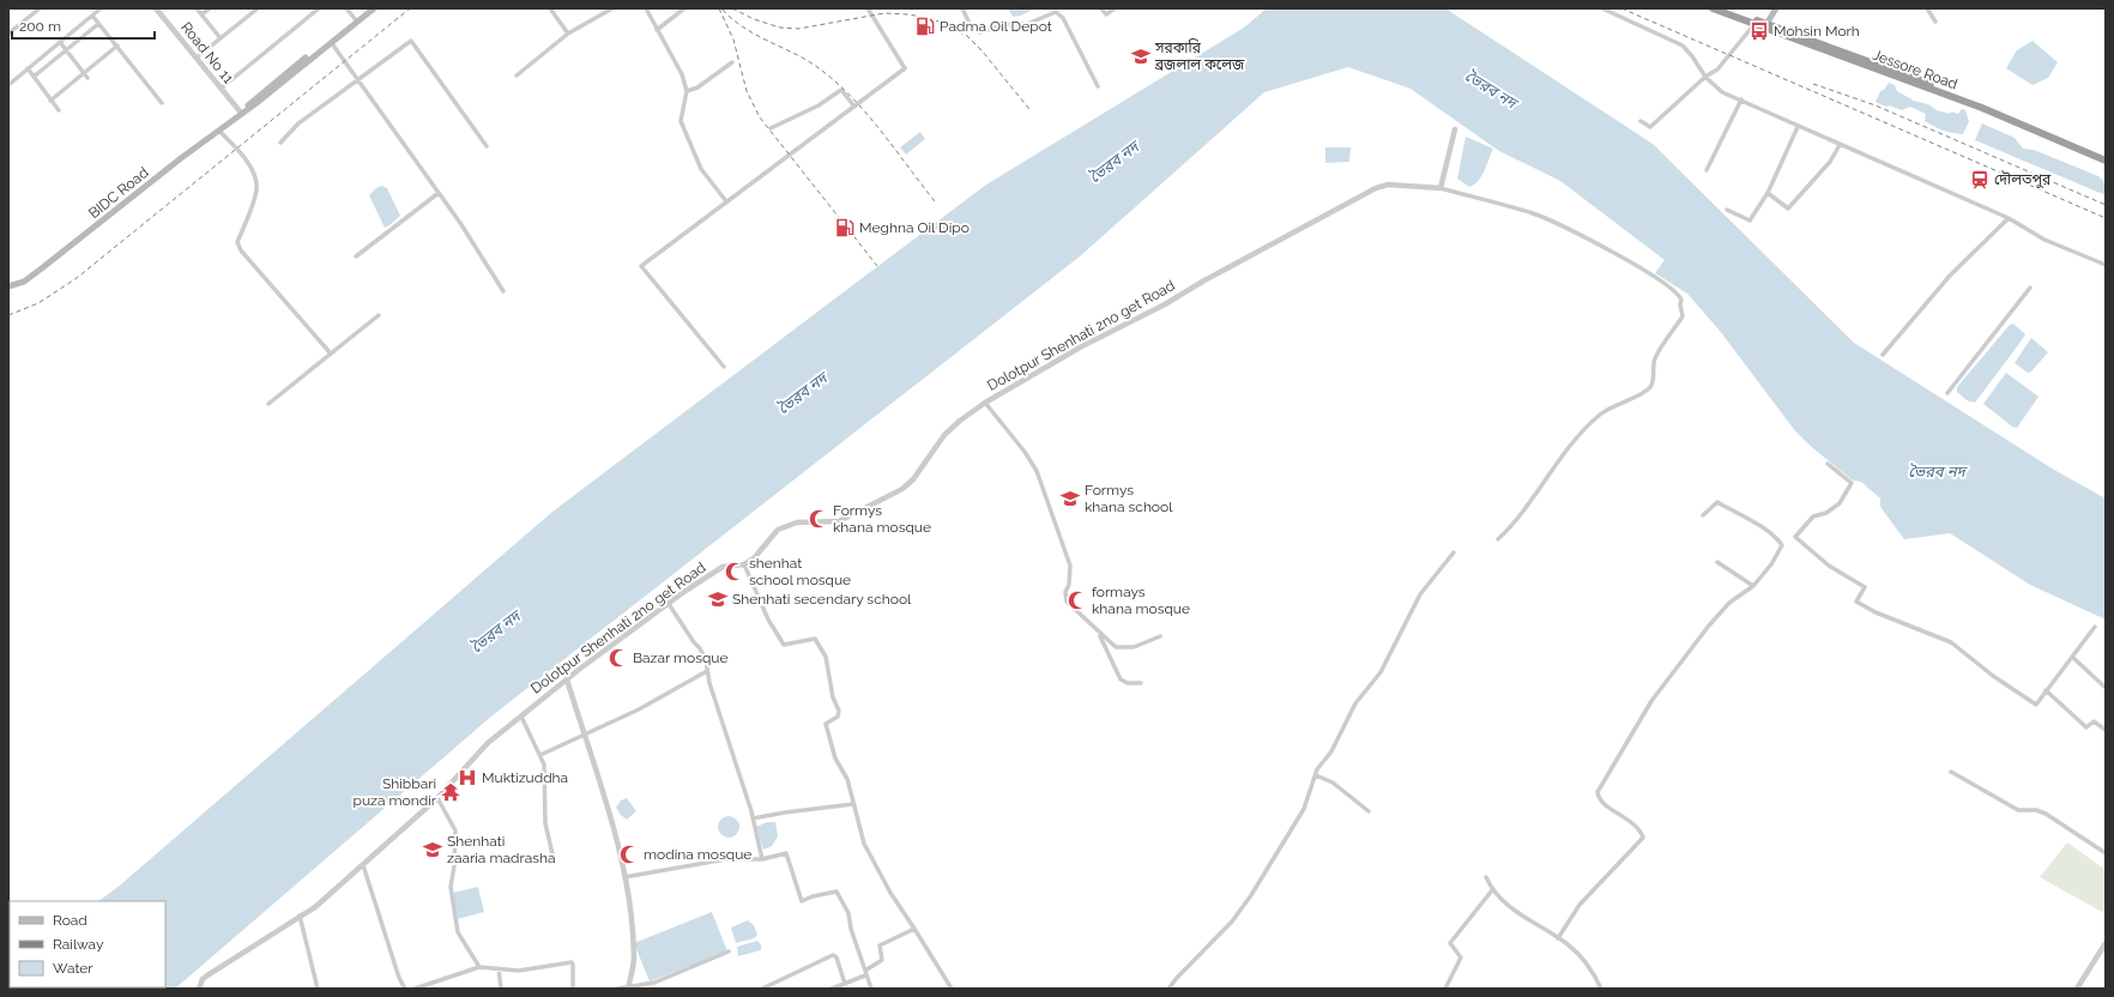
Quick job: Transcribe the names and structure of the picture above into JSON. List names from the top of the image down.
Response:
{
  "streets": {
    "highway": ["Jessore Road"],
    "main road": ["BIDC Road"],
    "street": ["Road No 11", "Dolotpur Shenhati 2no get Road"]
  },
  "crossings": [
    ["Road No 11", "BIDC Road"]
  ],
  "water": ["ভৈরব নদ"],
  "places": {
    "fuel station": ["Padma Oil Depot", "Meghna Oil Dipo"],
    "bus stop": ["Mohsin Morh"],
    "school or university": [
      "সরকারি ব্রজলাল কলেজ",
      "Formys khana school",
      "Shenhati secendary school",
      "Shenhati zaaria madrasha"
    ],
    "station": ["দৌলতপুর"],
    "mosque": [
      "Formys khana mosque",
      "shenhat school mosque",
      "formays khana mosque",
      "Bazar mosque",
      "modina mosque"
    ],
    "hospital": ["Muktizuddha"],
    "temple": ["Shibbari puza mondir"]
  },
  "legend": ["Road", "Railway", "Water"],
  "scale_bar": "200 m"
}
